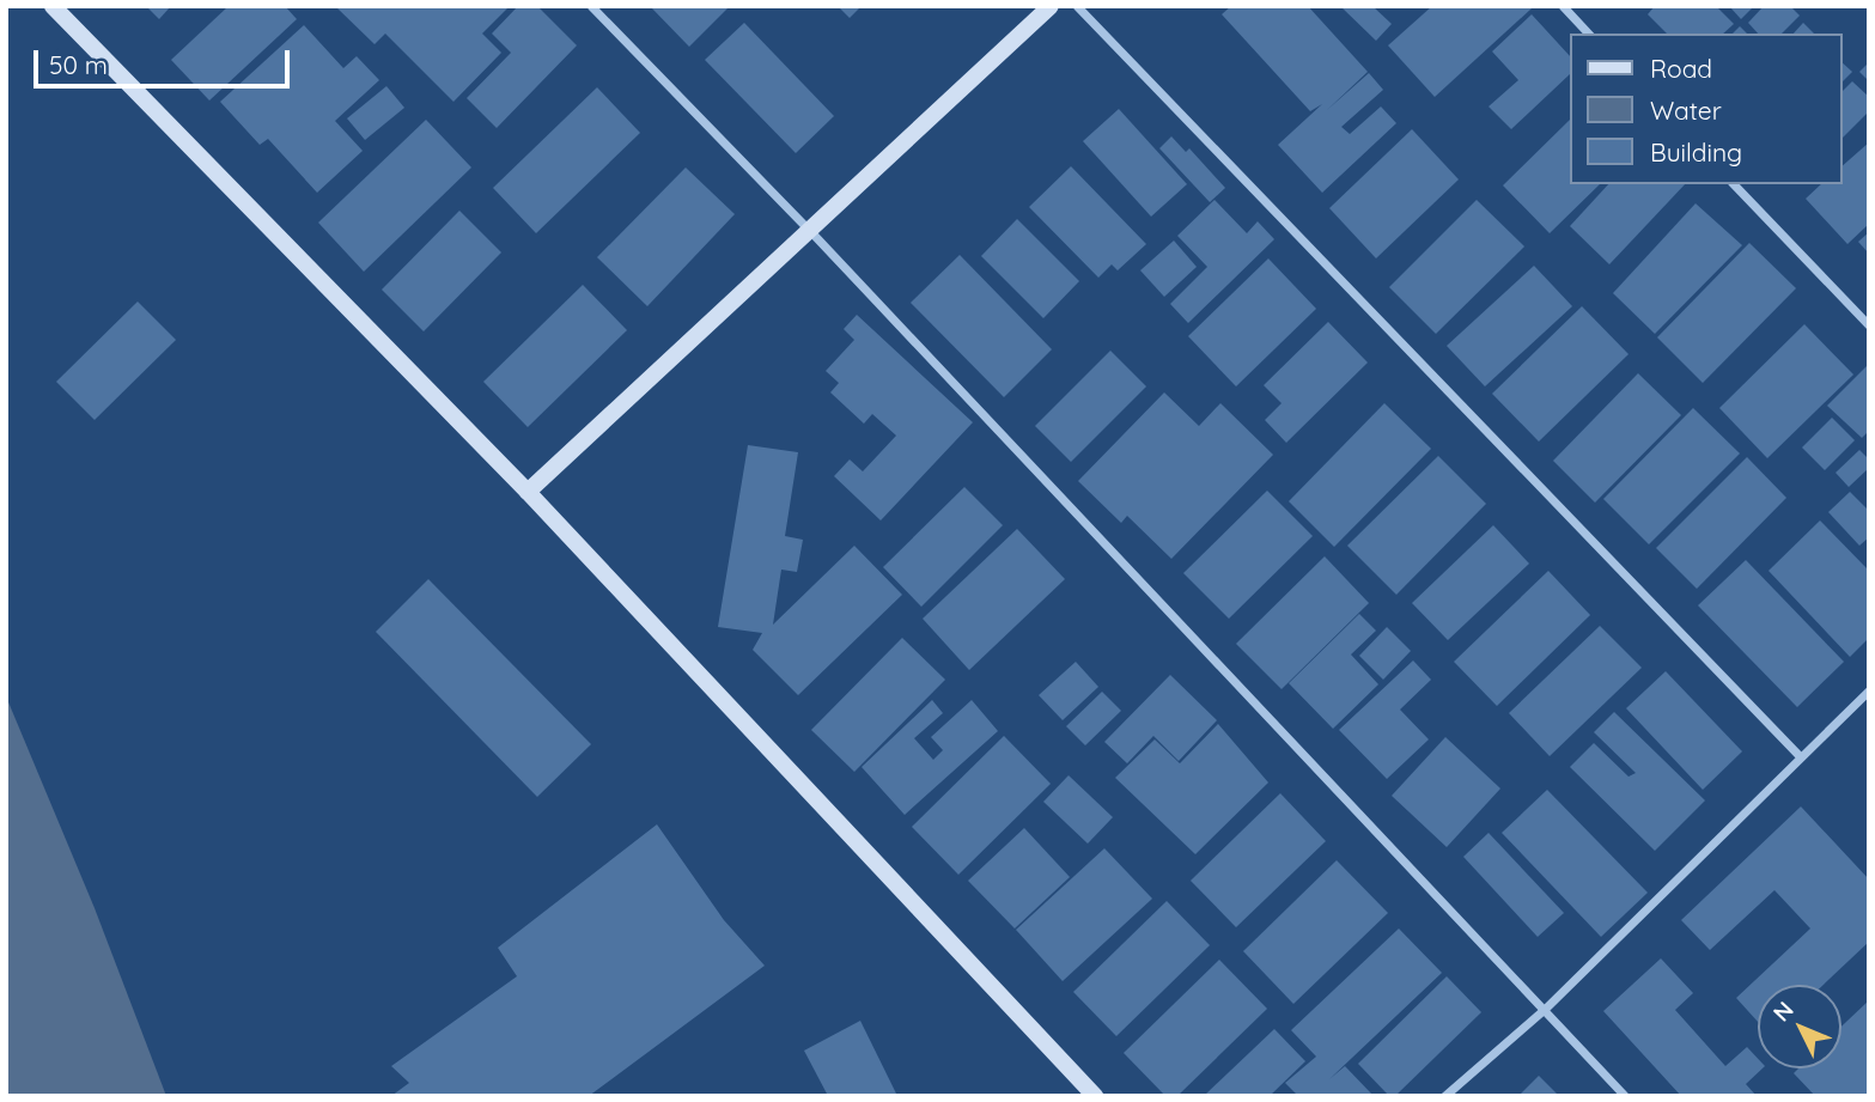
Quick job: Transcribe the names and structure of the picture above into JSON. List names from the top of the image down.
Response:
{
  "legend": ["Road", "Water", "Building"],
  "scale_bar": "50 m",
  "north": "top left"
}
